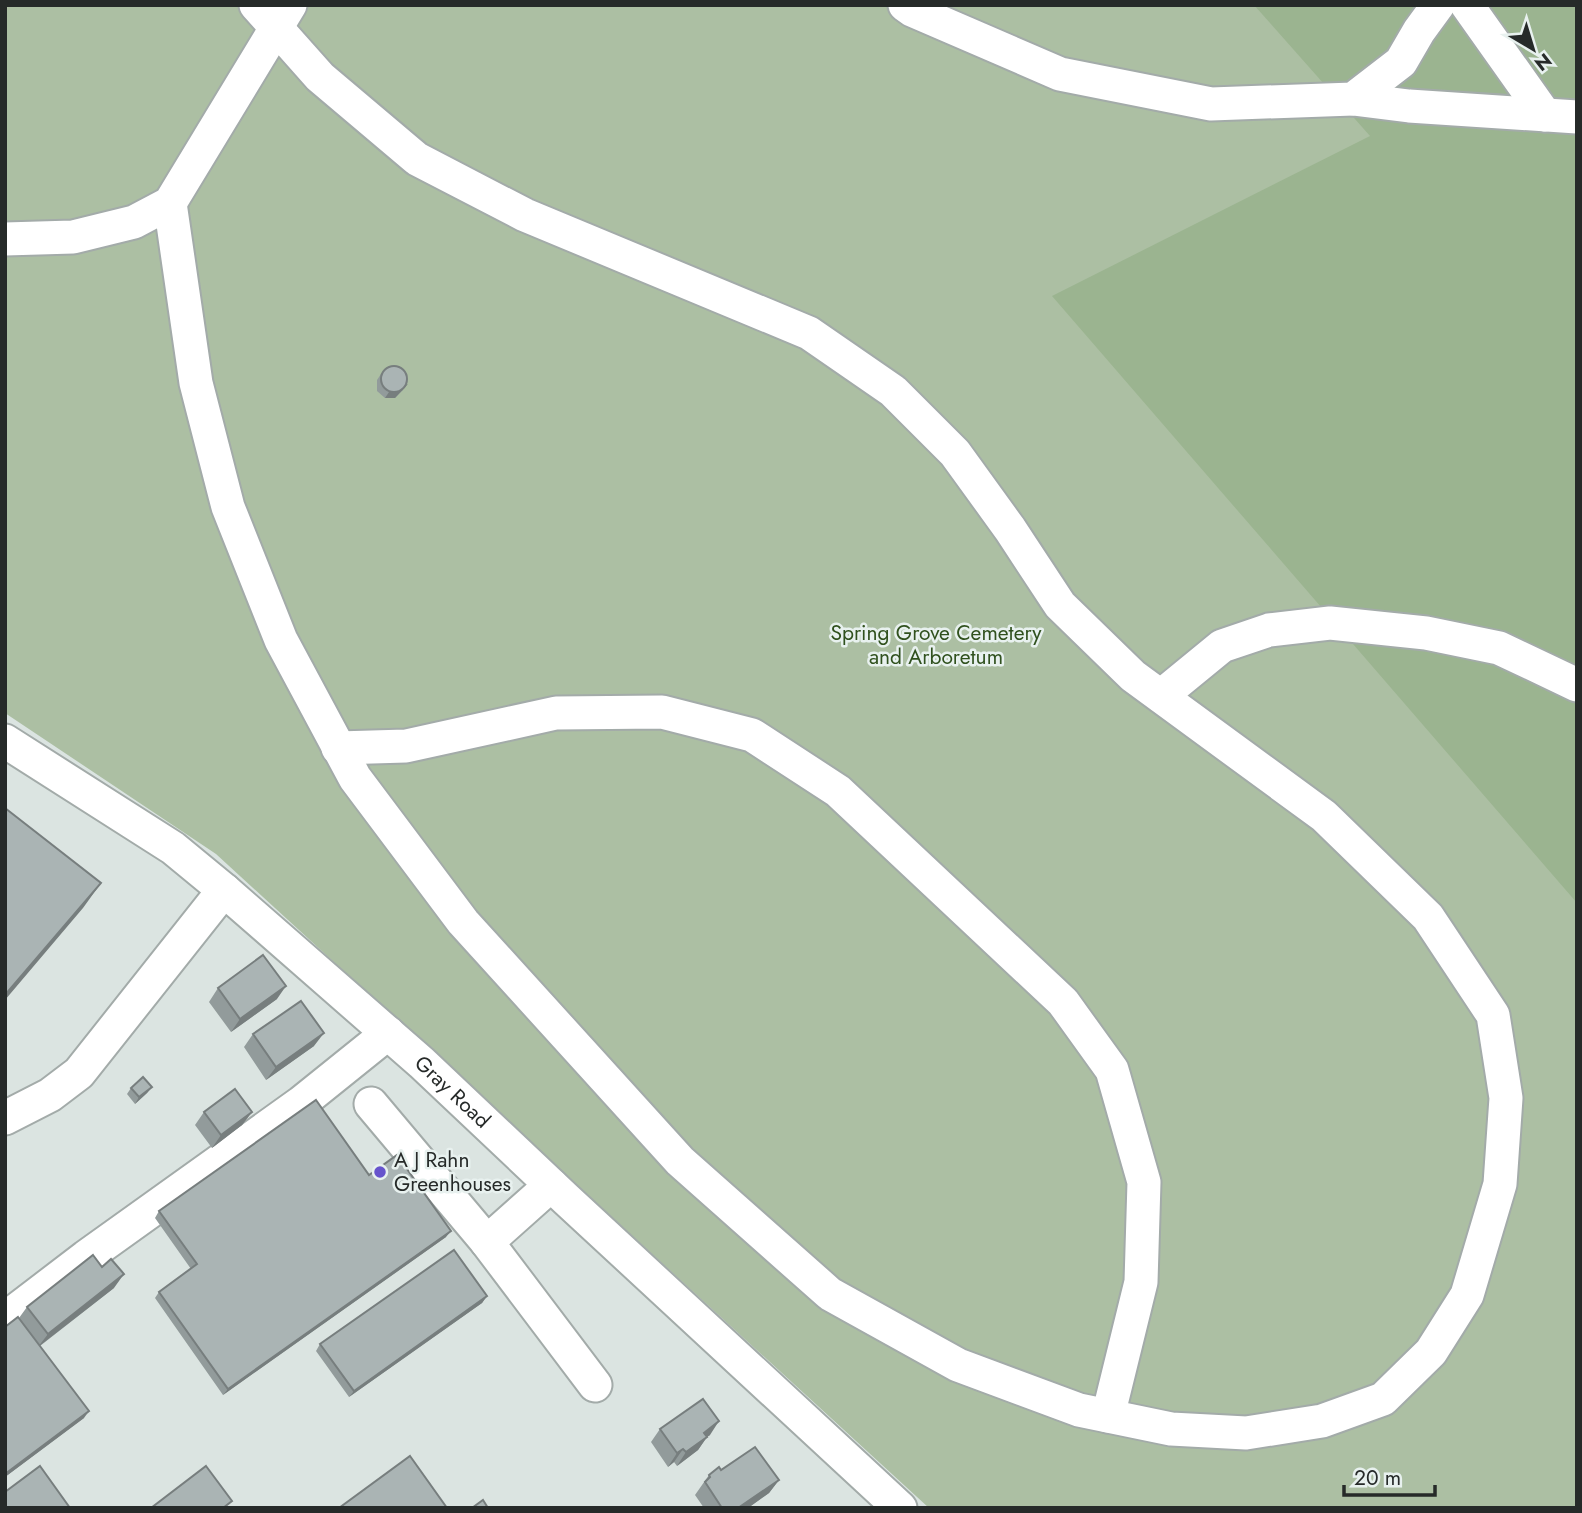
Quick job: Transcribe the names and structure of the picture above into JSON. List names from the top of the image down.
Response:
{
  "streets": {
    "street": ["Gray Road"]
  },
  "parks": ["Spring Grove Cemetery and Arboretum"],
  "places": ["A J Rahn Greenhouses"],
  "scale_bar": "20 m",
  "north": "bottom right"
}
